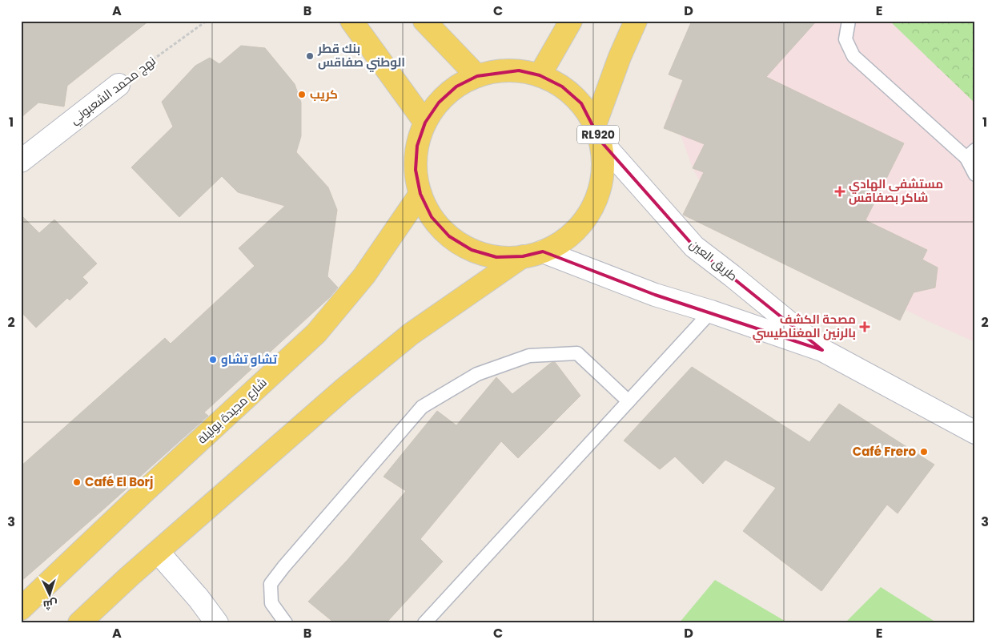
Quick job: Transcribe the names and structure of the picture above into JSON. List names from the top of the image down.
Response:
{
  "streets": {
    "main road": [
      "نهج محمد الشعبوني",
      "RL920",
      "طريق العين",
      "شارع مجيدة بوليلة"
    ]
  },
  "crossings": [
    ["RL920", "طريق العين"],
    ["RL920", "شارع مجيدة بوليلة"]
  ],
  "places": {
    "other": [
      "بنك قطر الوطني صفاقس",
      "كريب",
      "تشاو تشاو",
      "Café Frero",
      "Café El Borj"
    ],
    "health": ["مستشفى الهادي شاكر بصفاقس", "مصحة الكشف بالرنين المغناطيسي"]
  },
  "north": "bottom",
  "grid": {
    "columns": [
      "A",
      "B",
      "C",
      "D",
      "E"
    ],
    "rows": ["1", "2", "3"]
  }
}
